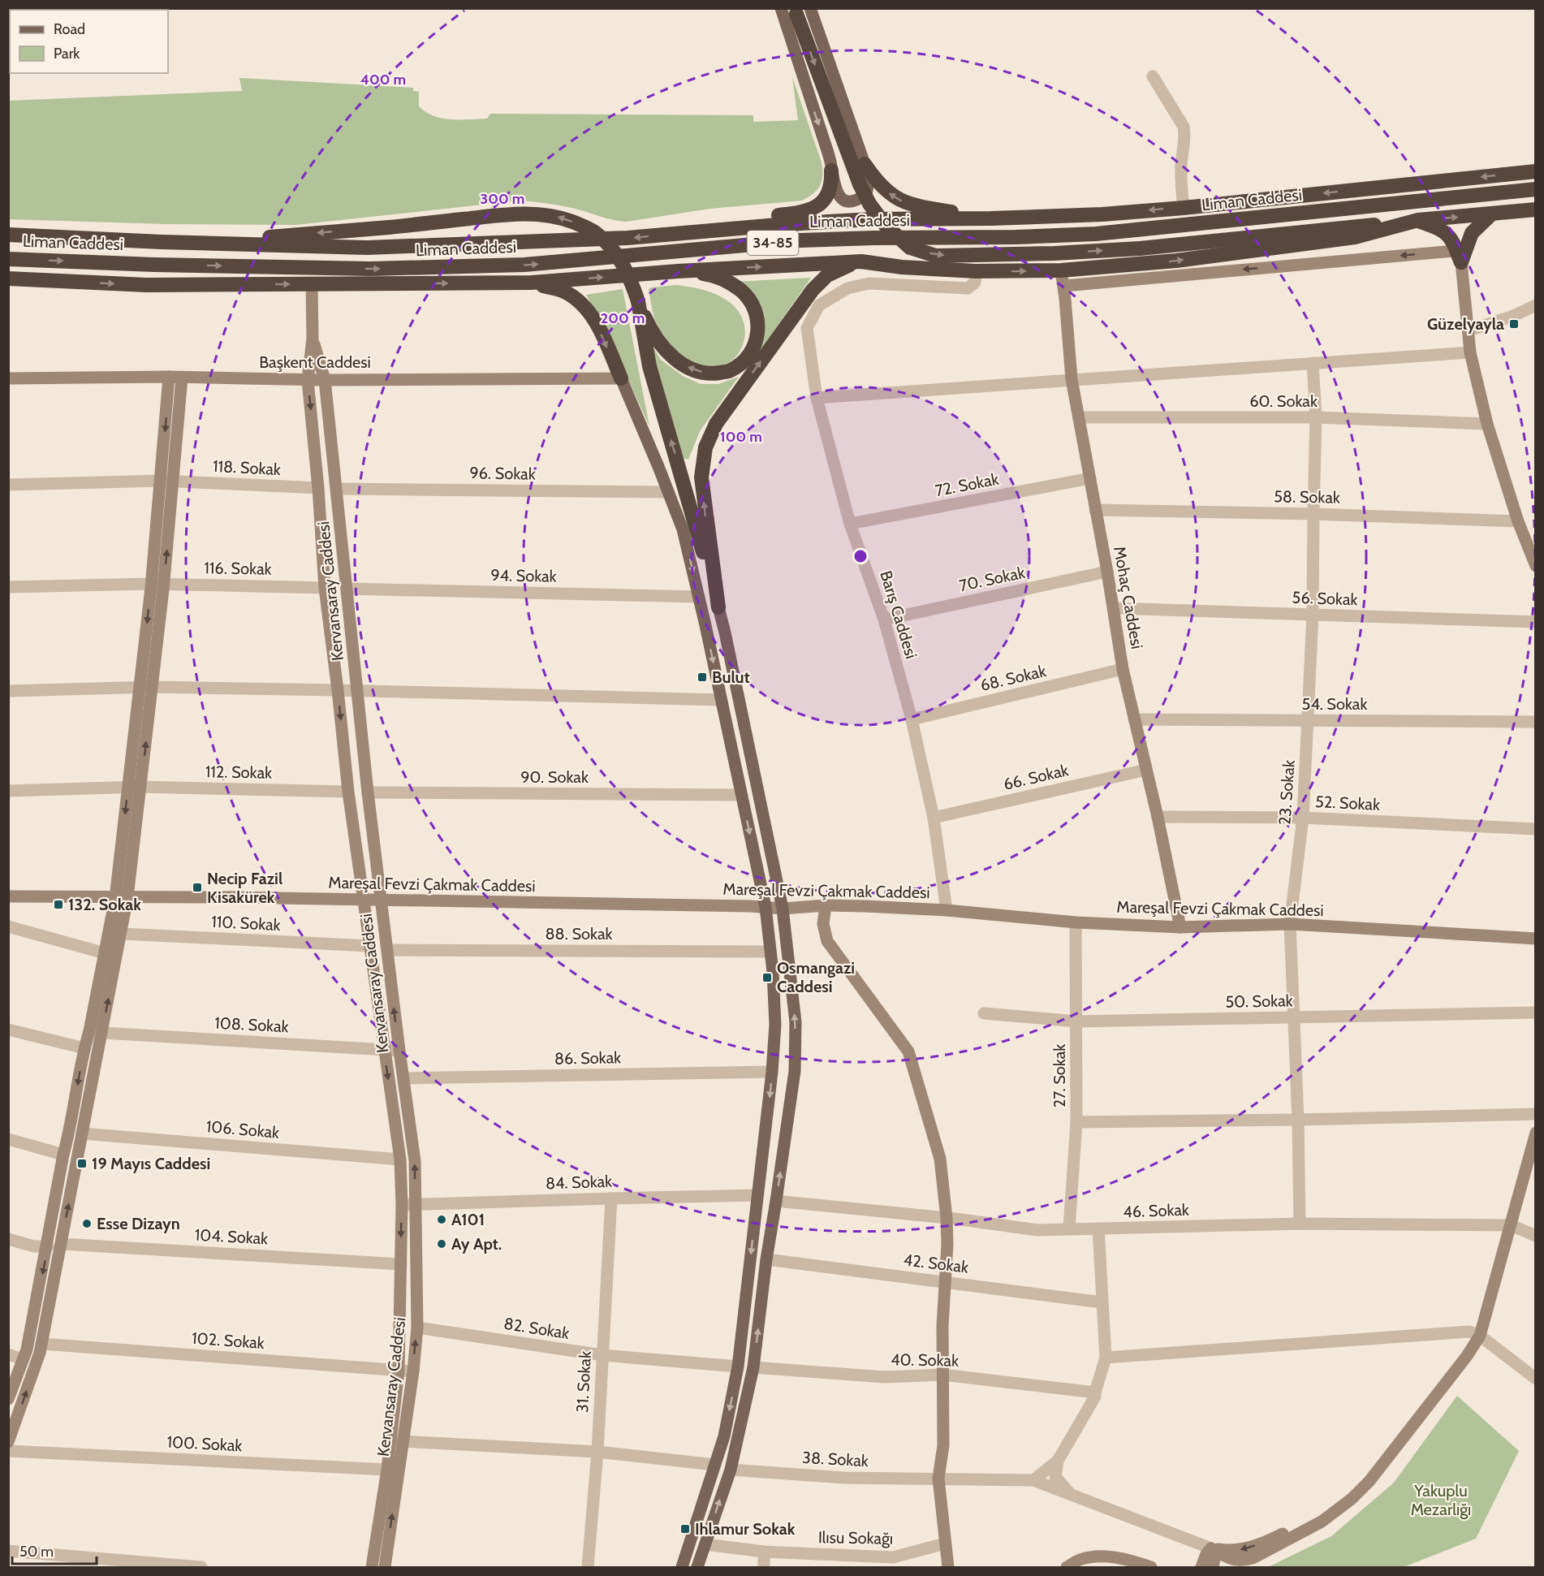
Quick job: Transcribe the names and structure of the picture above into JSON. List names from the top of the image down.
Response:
{
  "streets": {
    "highway": ["Liman Caddesi", "34-85"],
    "street": [
      "Başkent Caddesi",
      "60. Sokak",
      "118. Sokak",
      "96. Sokak",
      "72. Sokak",
      "58. Sokak",
      "116. Sokak",
      "94. Sokak",
      "70. Sokak",
      "Kervansaray Caddesi",
      "Mohaç Caddesi",
      "56. Sokak",
      "Barış Caddesi",
      "68. Sokak",
      "54. Sokak",
      "112. Sokak",
      "90. Sokak",
      "66. Sokak",
      "23. Sokak",
      "52. Sokak",
      "Mareşal Fevzi Çakmak Caddesi",
      "110. Sokak",
      "88. Sokak",
      "50. Sokak",
      "108. Sokak",
      "86. Sokak",
      "27. Sokak",
      "106. Sokak",
      "84. Sokak",
      "46. Sokak",
      "104. Sokak",
      "42. Sokak",
      "82. Sokak",
      "102. Sokak",
      "40. Sokak",
      "31. Sokak",
      "100. Sokak",
      "38. Sokak",
      "Ilısu Sokağı"
    ]
  },
  "crossings": [
    ["Başkent Caddesi", "Kervansaray Caddesi"],
    ["60. Sokak", "Mohaç Caddesi"],
    ["60. Sokak", "23. Sokak"],
    ["118. Sokak", "Kervansaray Caddesi"],
    ["96. Sokak", "Kervansaray Caddesi"],
    ["72. Sokak", "Mohaç Caddesi"],
    ["72. Sokak", "Barış Caddesi"],
    ["58. Sokak", "Mohaç Caddesi"],
    ["58. Sokak", "23. Sokak"],
    ["116. Sokak", "Kervansaray Caddesi"],
    ["94. Sokak", "Kervansaray Caddesi"],
    ["70. Sokak", "Mohaç Caddesi"],
    ["70. Sokak", "Barış Caddesi"],
    ["Kervansaray Caddesi", "112. Sokak"],
    ["Kervansaray Caddesi", "90. Sokak"],
    ["Kervansaray Caddesi", "Mareşal Fevzi Çakmak Caddesi"],
    ["Kervansaray Caddesi", "110. Sokak"],
    ["Kervansaray Caddesi", "88. Sokak"],
    ["Kervansaray Caddesi", "108. Sokak"],
    ["Kervansaray Caddesi", "86. Sokak"],
    ["Kervansaray Caddesi", "106. Sokak"],
    ["Kervansaray Caddesi", "84. Sokak"],
    ["Kervansaray Caddesi", "104. Sokak"],
    ["Kervansaray Caddesi", "82. Sokak"],
    ["Kervansaray Caddesi", "102. Sokak"],
    ["Kervansaray Caddesi", "100. Sokak"],
    ["Mohaç Caddesi", "56. Sokak"],
    ["Mohaç Caddesi", "68. Sokak"],
    ["Mohaç Caddesi", "54. Sokak"],
    ["Mohaç Caddesi", "66. Sokak"],
    ["Mohaç Caddesi", "52. Sokak"],
    ["Mohaç Caddesi", "Mareşal Fevzi Çakmak Caddesi"],
    ["56. Sokak", "23. Sokak"],
    ["Barış Caddesi", "68. Sokak"],
    ["Barış Caddesi", "66. Sokak"],
    ["Barış Caddesi", "Mareşal Fevzi Çakmak Caddesi"],
    ["54. Sokak", "23. Sokak"],
    ["23. Sokak", "52. Sokak"],
    ["23. Sokak", "Mareşal Fevzi Çakmak Caddesi"],
    ["23. Sokak", "50. Sokak"],
    ["23. Sokak", "46. Sokak"],
    ["Mareşal Fevzi Çakmak Caddesi", "27. Sokak"],
    ["50. Sokak", "27. Sokak"],
    ["27. Sokak", "46. Sokak"],
    ["84. Sokak", "31. Sokak"],
    ["82. Sokak", "31. Sokak"]
  ],
  "parks": ["Yakuplu Mezarlığı"],
  "places": {
    "transit": [
      "Güzelyayla",
      "Bulut",
      "Necip Fazil Kisakürek",
      "132. Sokak",
      "Osmangazi Caddesi",
      "19 Mayıs Caddesi",
      "Ihlamur Sokak"
    ],
    "other": ["A101", "Esse Dizayn", "Ay Apt."]
  },
  "legend": ["Road", "Park"],
  "scale_bar": "50 m",
  "rings": [
    "400 m",
    "300 m",
    "200 m",
    "100 m"
  ]
}
